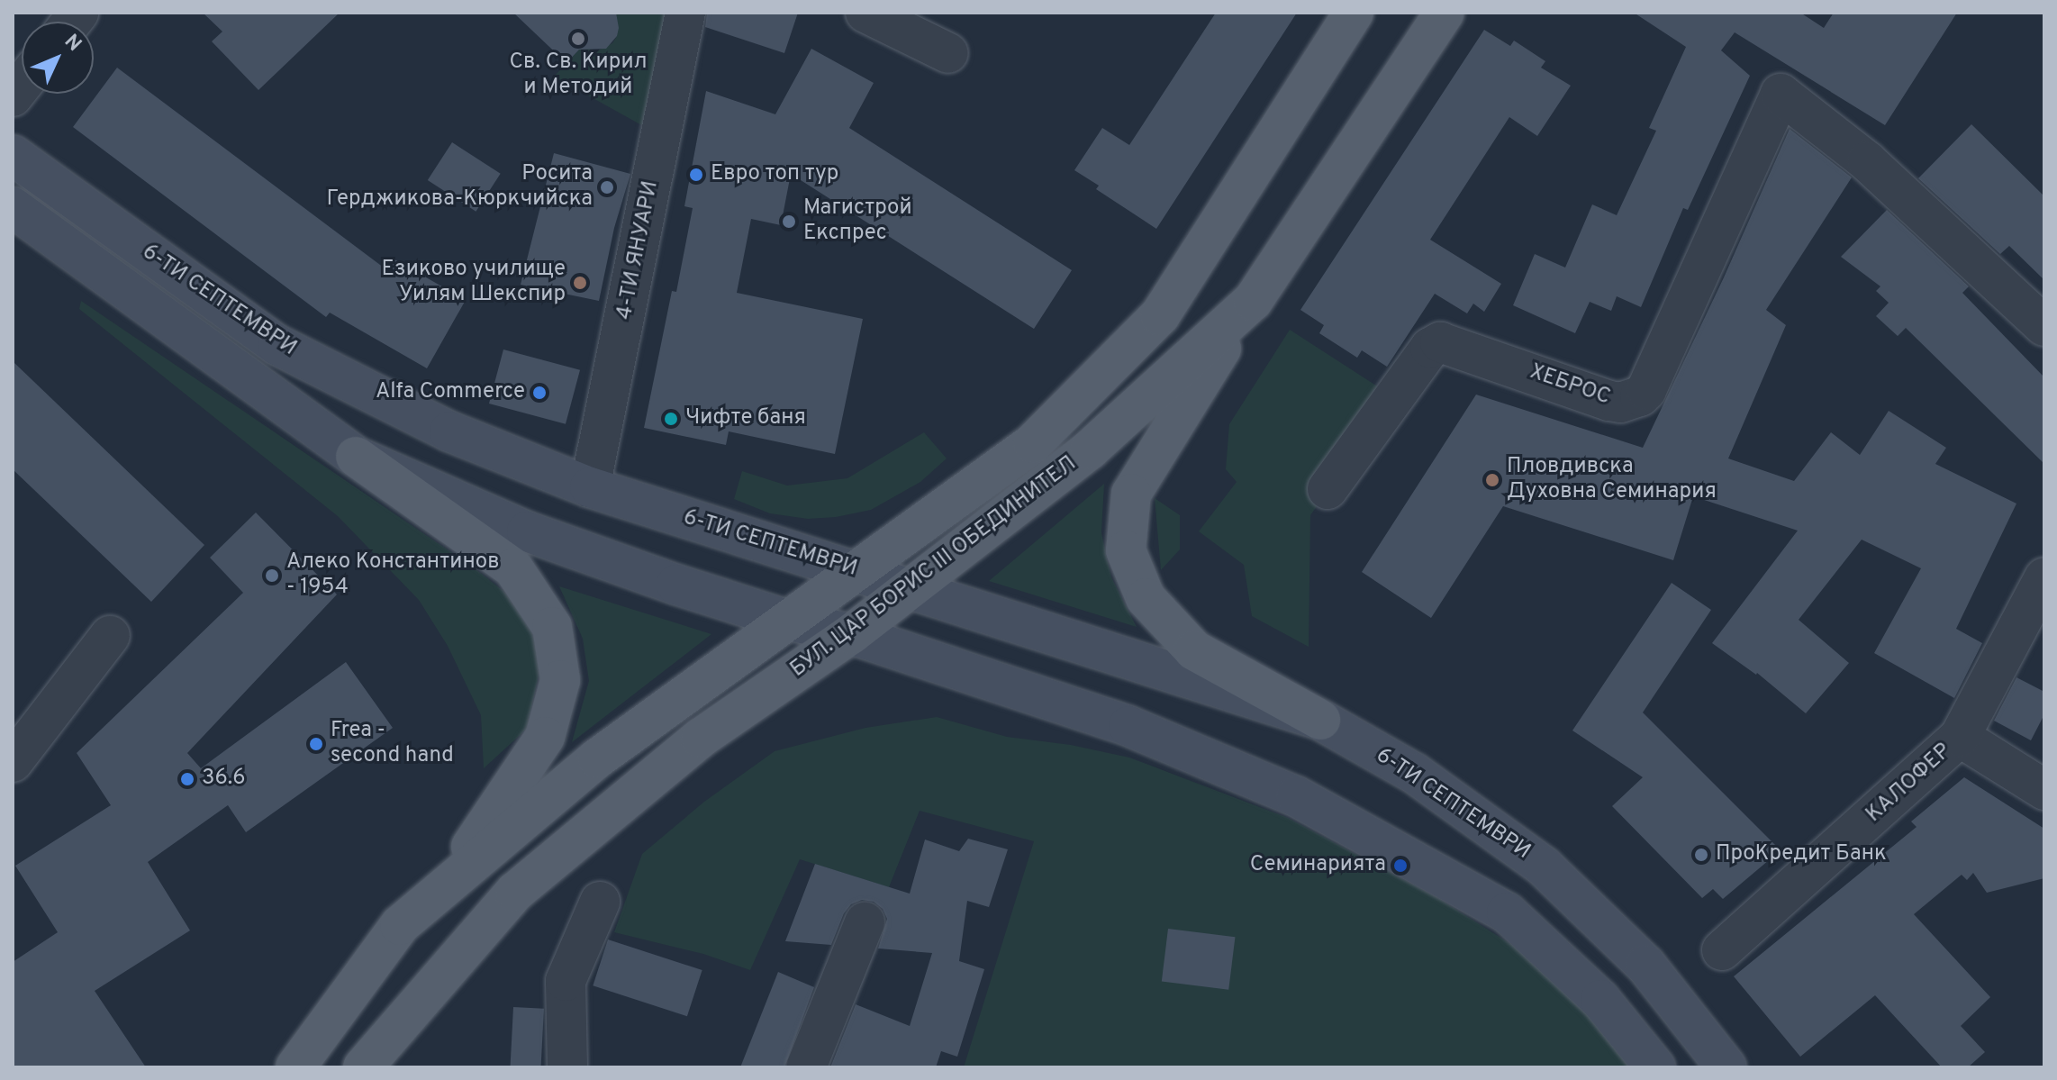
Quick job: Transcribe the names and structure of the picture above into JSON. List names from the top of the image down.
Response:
{
  "streets": {
    "main road": ["6-ТИ СЕПТЕМВРИ", "БУЛ. ЦАР БОРИС III ОБЕДИНИТЕЛ"],
    "street": ["4-ТИ ЯНУАРИ", "ХЕБРОС", "КАЛОФЕР"]
  },
  "crossings": [
    ["4-ТИ ЯНУАРИ", "6-ТИ СЕПТЕМВРИ"],
    ["6-ТИ СЕПТЕМВРИ", "БУЛ. ЦАР БОРИС III ОБЕДИНИТЕЛ"]
  ],
  "places": [
    "Св. Св. Кирил и Методий",
    "Евро топ тур",
    "Росита Герджикова-Кюркчийска",
    "Магистрой Експрес",
    "Езиково училище Уилям Шекспир",
    "Alfa Commerce",
    "Чифте баня",
    "Пловдивска Духовна Семинария",
    "Алеко Константинов - 1954",
    "Frea - second hand",
    "36.6",
    "ПроКредит Банк",
    "Семинарията"
  ],
  "north": "top right"
}
